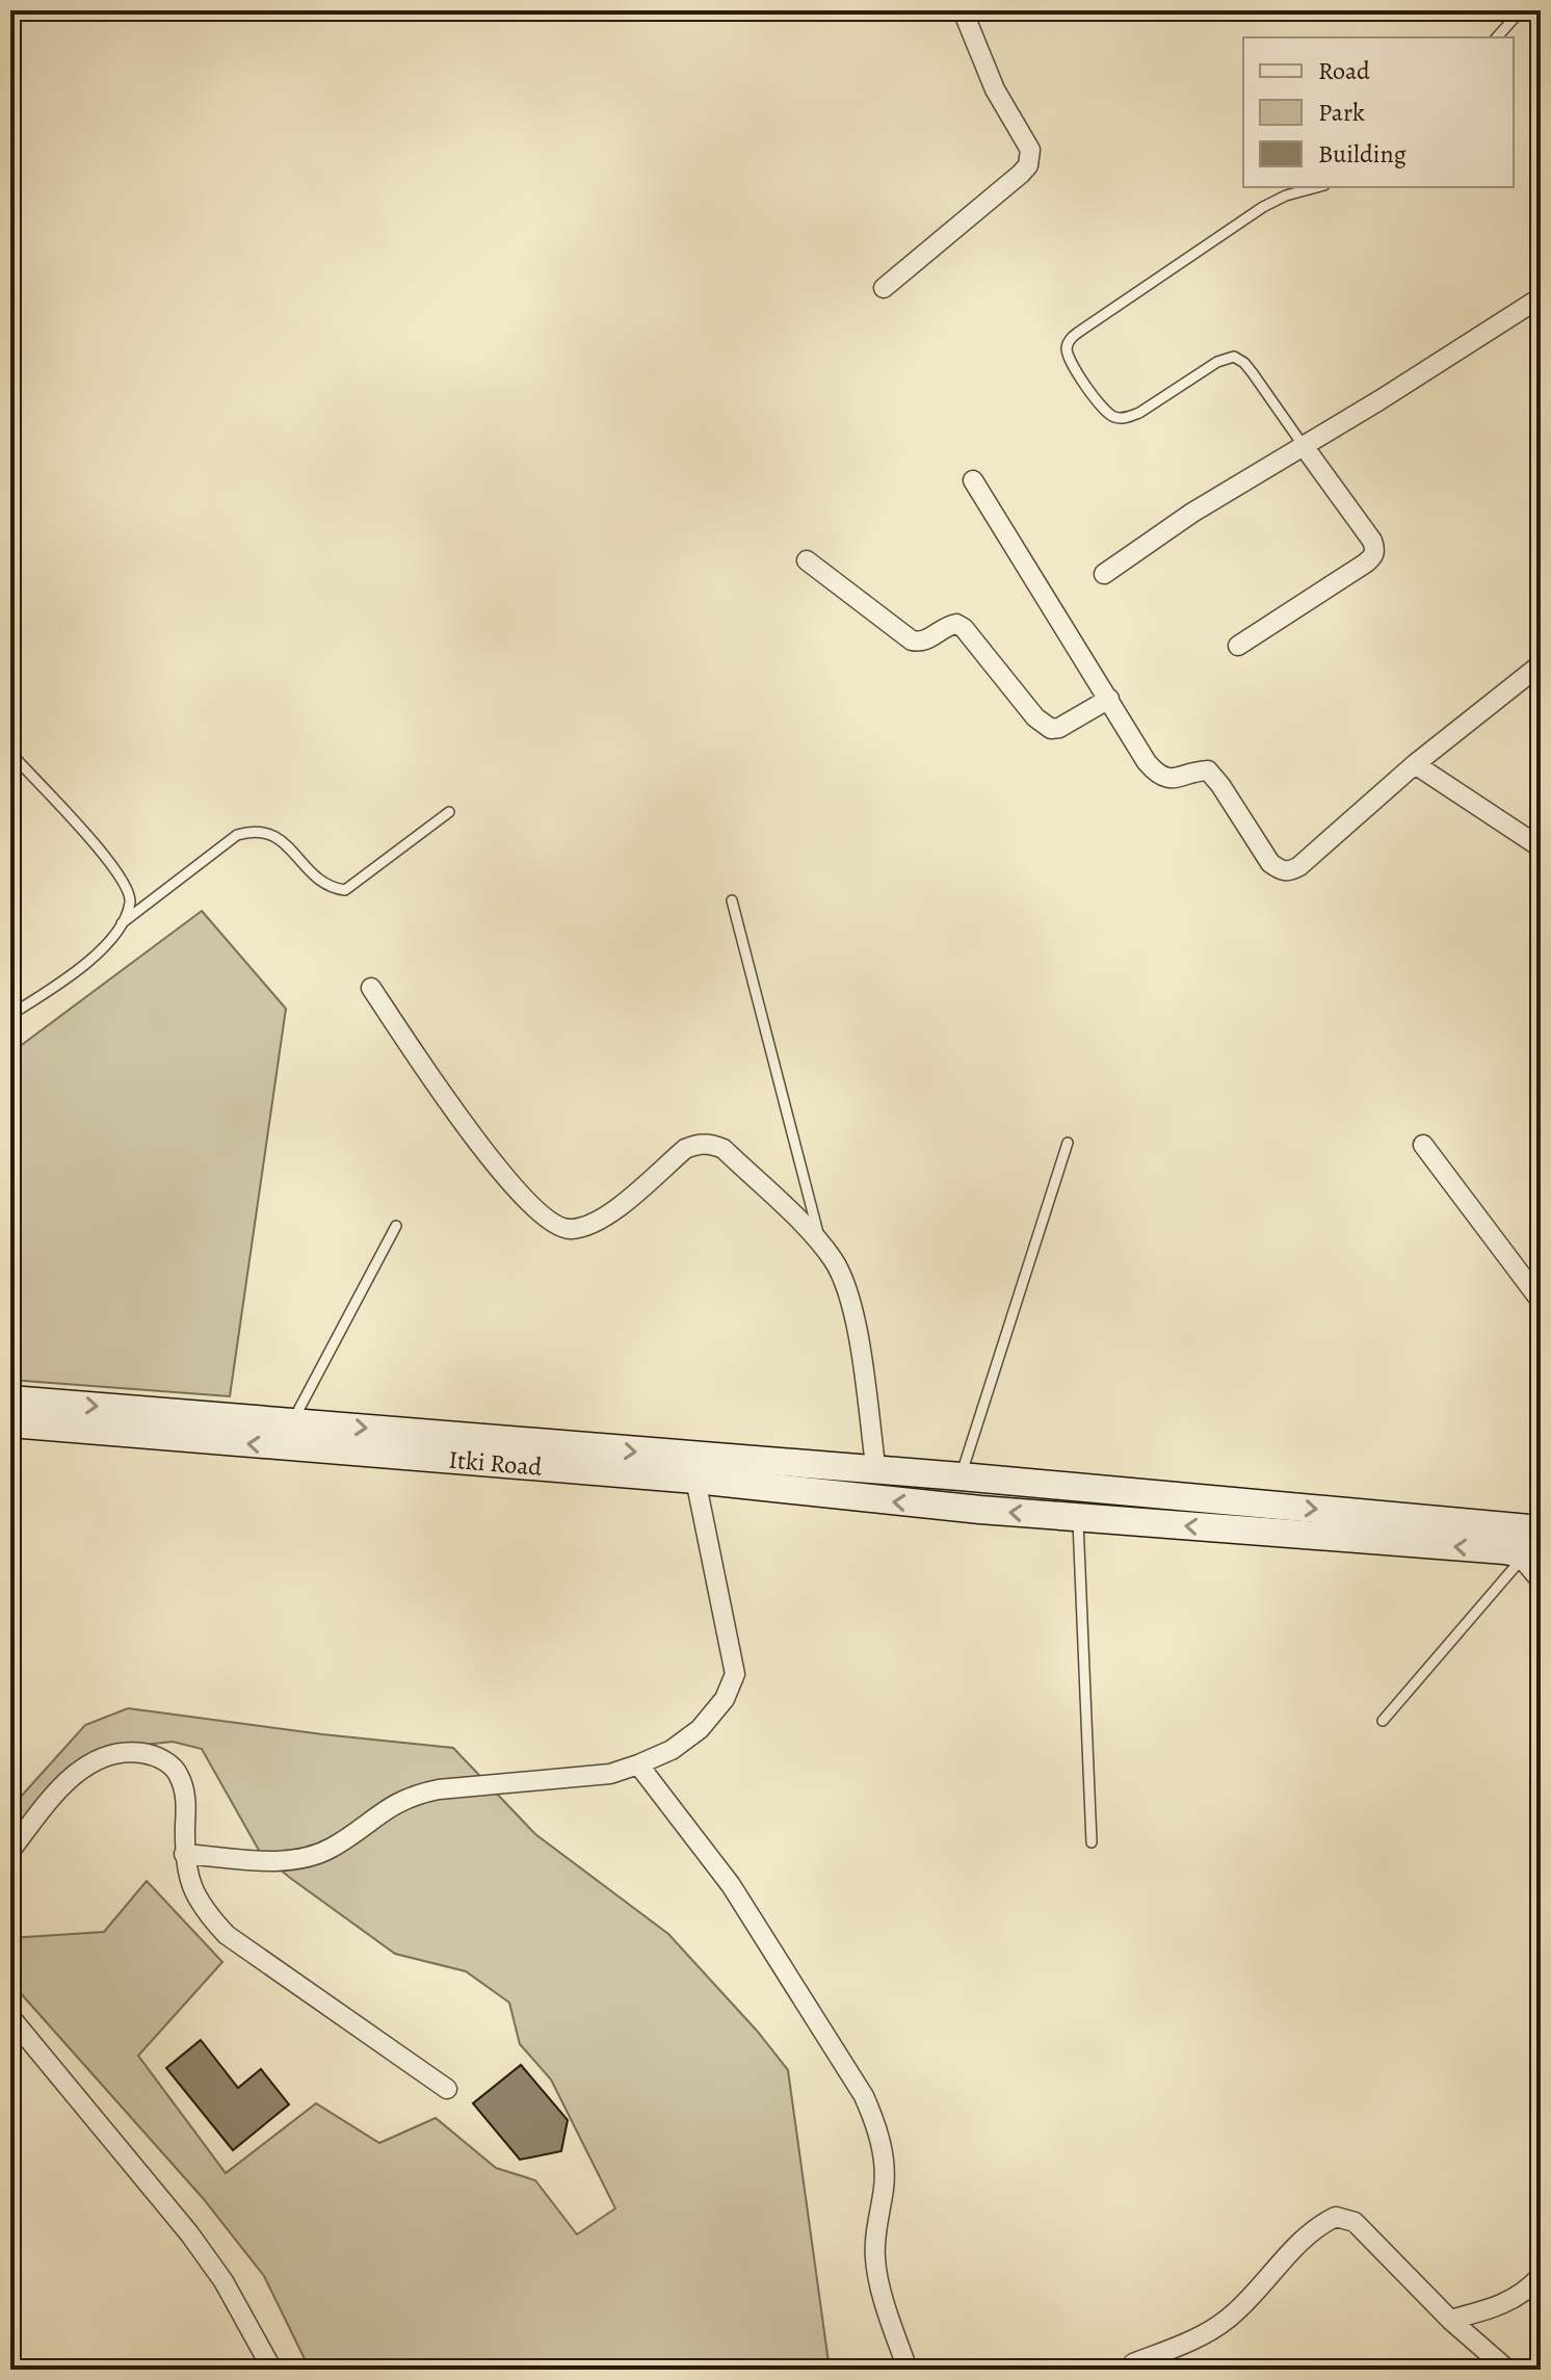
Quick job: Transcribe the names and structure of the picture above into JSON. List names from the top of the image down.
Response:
{
  "streets": {
    "main road": ["Itki Road"]
  },
  "legend": ["Road", "Park", "Building"]
}
